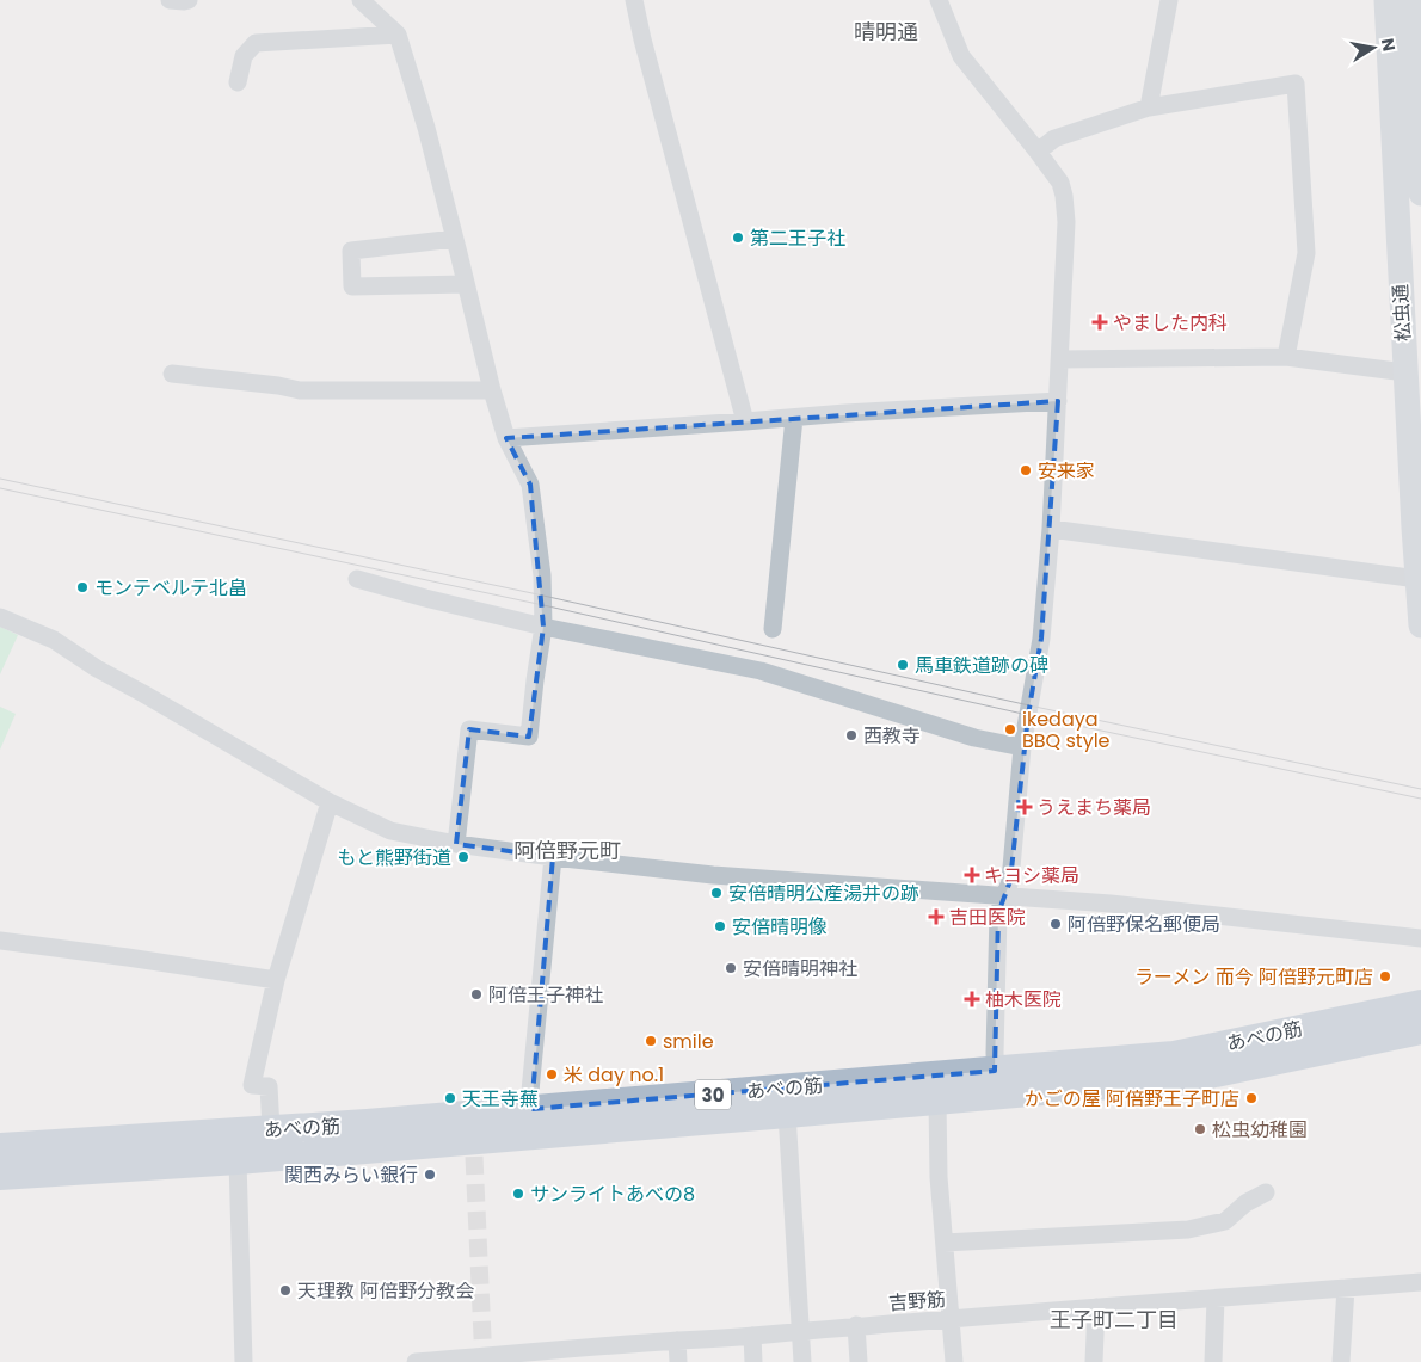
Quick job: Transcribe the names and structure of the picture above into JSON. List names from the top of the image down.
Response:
{
  "streets": {
    "main road": ["あべの筋", "30"],
    "street": ["松虫通", "吉野筋"]
  },
  "districts": ["晴明通", "阿倍野元町", "王子町二丁目"],
  "places": {
    "other": [
      "第二王子社",
      "安来家",
      "モンテベルテ北畠",
      "馬車鉄道跡の碑",
      "ikedaya BBQ style",
      "西教寺",
      "もと熊野街道",
      "安倍晴明公産湯井の跡",
      "阿倍野保名郵便局",
      "安倍晴明像",
      "安倍晴明神社",
      "ラーメン 而今 阿倍野元町店",
      "阿倍王子神社",
      "smile",
      "米 day no.1",
      "天王寺蕪",
      "かごの屋 阿倍野王子町店",
      "松虫幼稚園",
      "関西みらい銀行",
      "サンライトあべの8",
      "天理教 阿倍野分教会"
    ],
    "health": [
      "やました内科",
      "うえまち薬局",
      "キヨシ薬局",
      "吉田医院",
      "柚木医院"
    ]
  },
  "north": "right"
}
